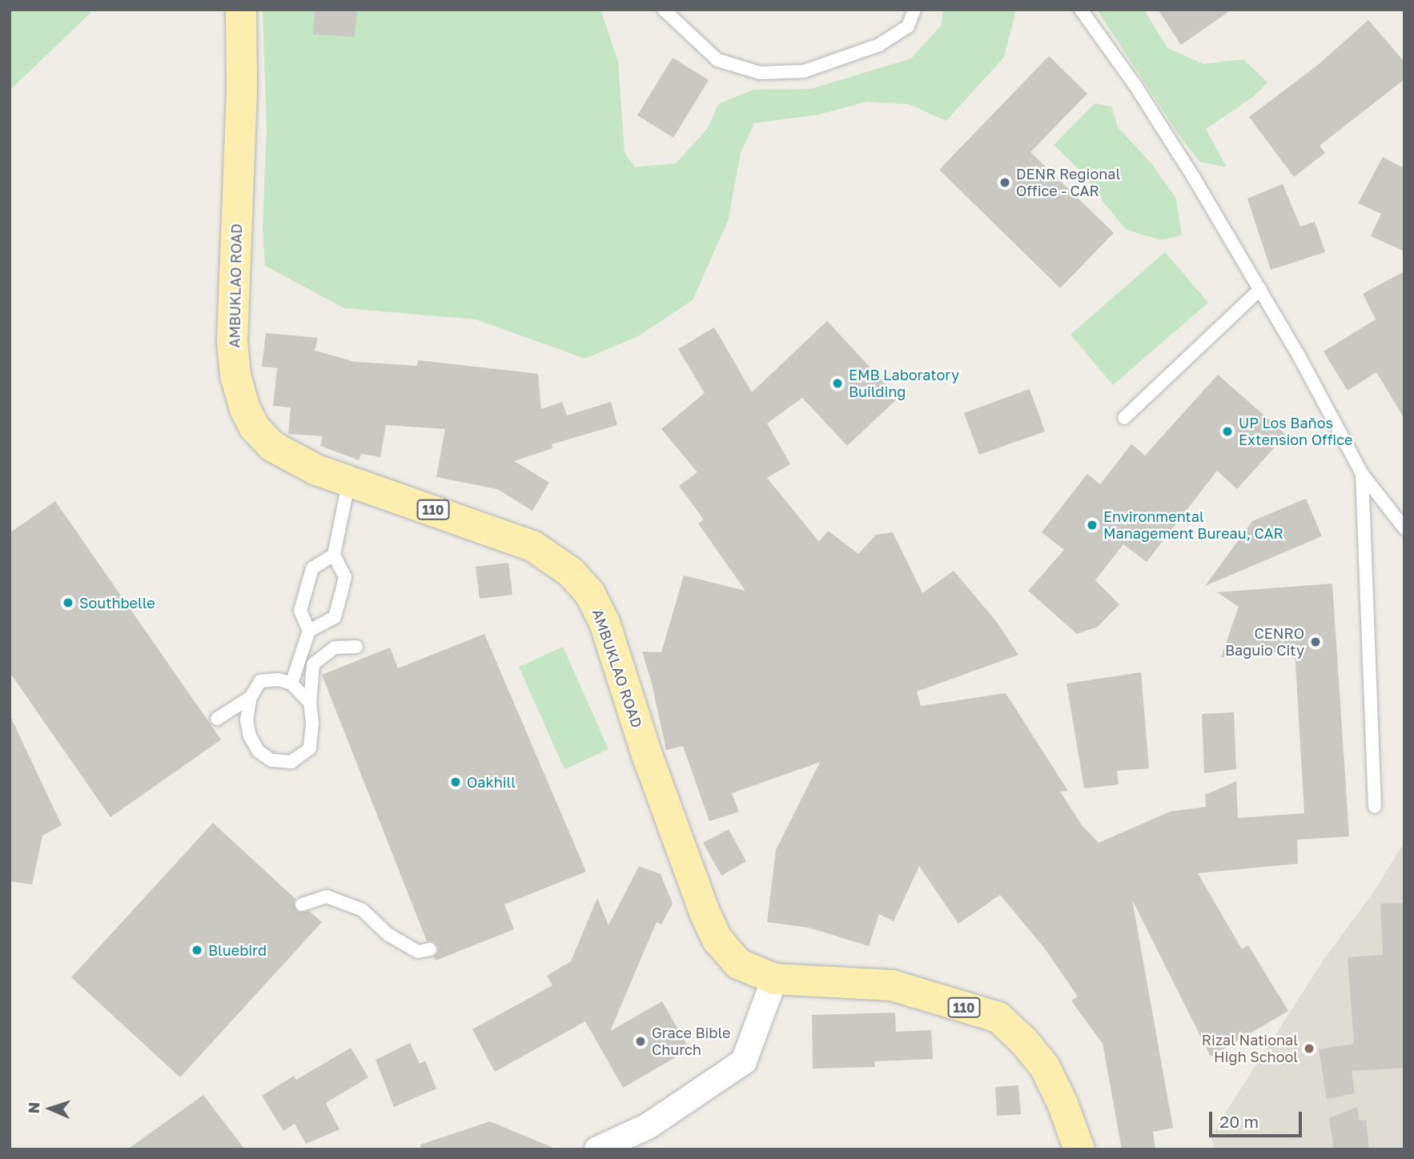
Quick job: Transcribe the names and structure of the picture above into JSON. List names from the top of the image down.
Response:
{
  "streets": {
    "main road": ["AMBUKLAO ROAD", "110"]
  },
  "places": [
    "DENR Regional Office - CAR",
    "EMB Laboratory Building",
    "UP Los Baños Extension Office",
    "Environmental Management Bureau, CAR",
    "Southbelle",
    "CENRO Baguio City",
    "Oakhill",
    "Bluebird",
    "Grace Bible Church",
    "Rizal National High School"
  ],
  "scale_bar": "20 m",
  "north": "left"
}
